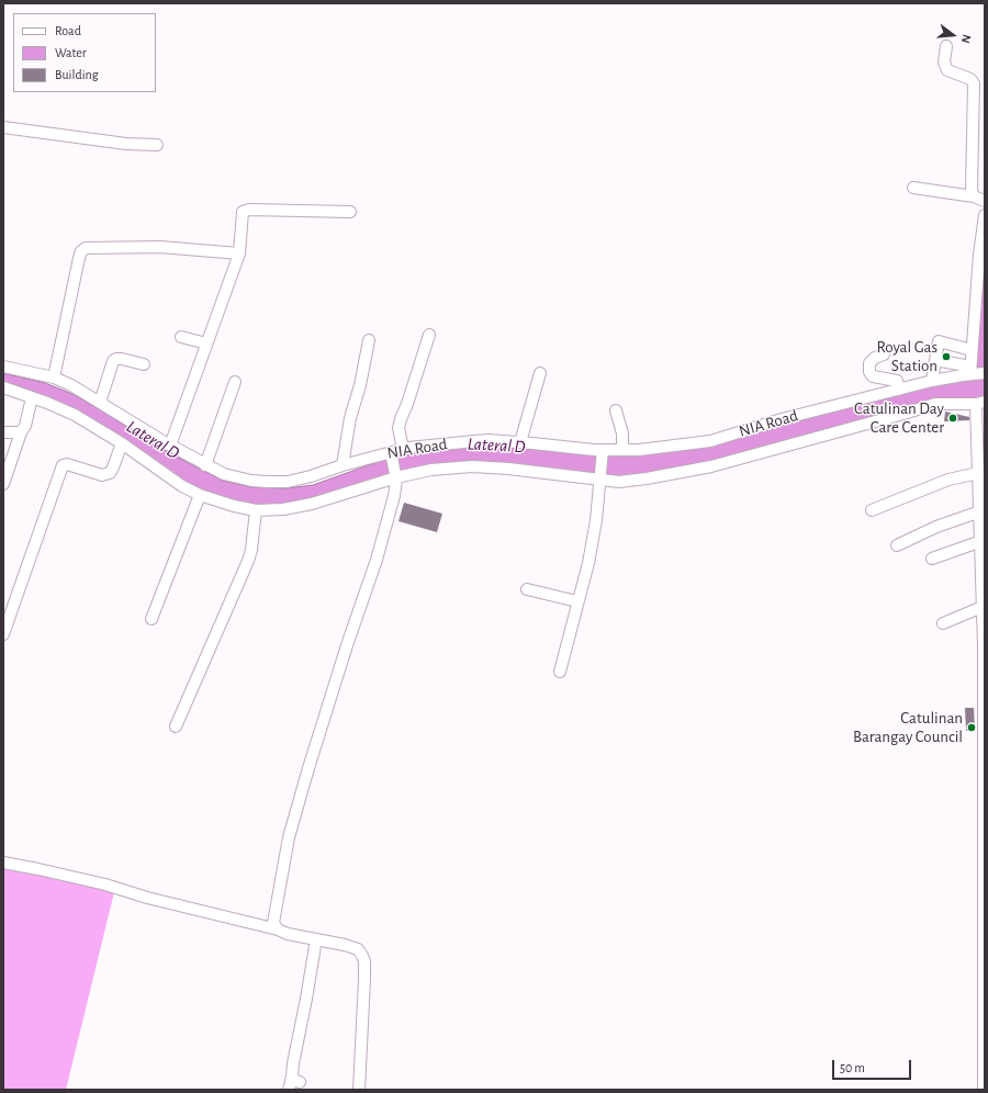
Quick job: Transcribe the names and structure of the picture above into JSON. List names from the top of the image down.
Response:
{
  "streets": {
    "street": ["NIA Road"]
  },
  "water": ["Lateral D"],
  "places": ["Royal Gas Station", "Catulinan Day Care Center", "Catulinan Barangay Council"],
  "legend": ["Road", "Water", "Building"],
  "scale_bar": "50 m",
  "north": "right"
}
